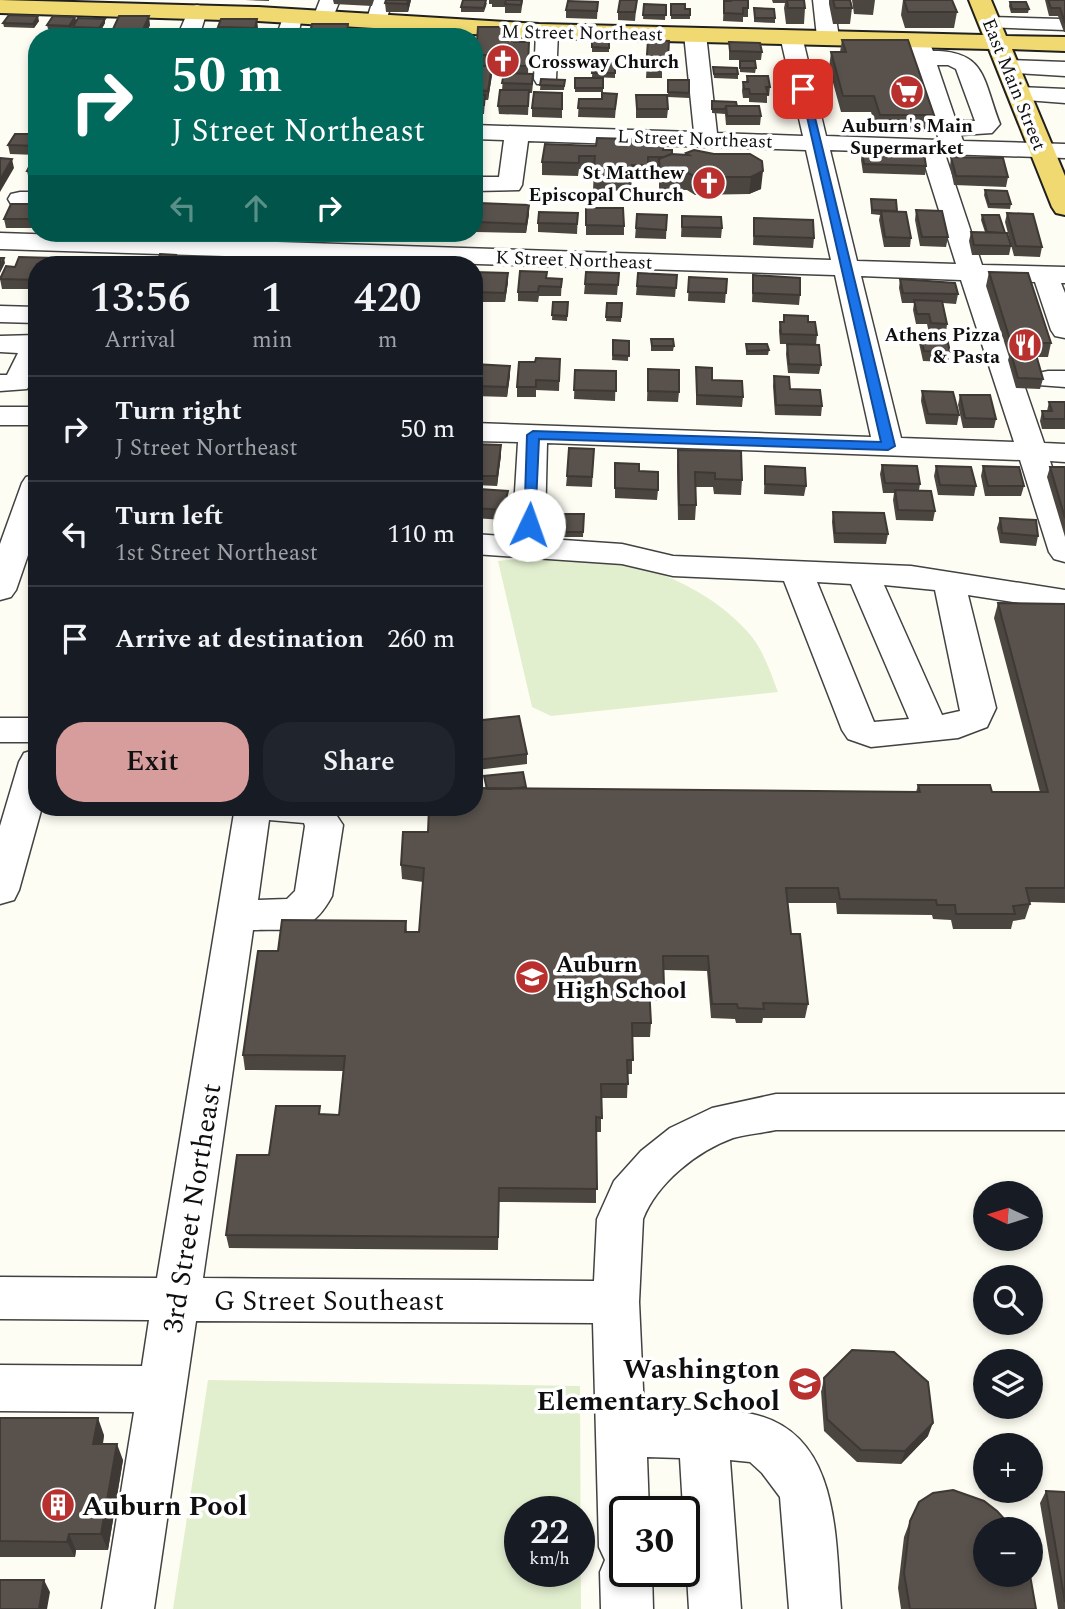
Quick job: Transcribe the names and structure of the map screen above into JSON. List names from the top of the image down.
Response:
{
  "streets": {
    "main road": ["M Street Northeast", "East Main Street"],
    "street": [
      "L Street Northeast",
      "K Street Northeast",
      "3rd Street Northeast",
      "G Street Southeast"
    ]
  },
  "crossings": [
    ["M Street Northeast", "East Main Street"],
    ["East Main Street", "L Street Northeast"],
    ["3rd Street Northeast", "G Street Southeast"]
  ],
  "places": {
    "church": ["Crossway Church", "St Matthew Episcopal Church"],
    "supermarket": ["Auburn's Main Supermarket"],
    "restaurant": ["Athens Pizza & Pasta"],
    "school or university": ["Auburn High School", "Washington Elementary School"],
    "building": ["Auburn Pool"]
  },
  "north": "left",
  "page": {
    "turn": ["50 m", "J Street Northeast"],
    "eta": [
      "13:56",
      "Arrival",
      "1",
      "min",
      "420",
      "m"
    ],
    "list": [
      {
        "name": "Turn right",
        "note": "J Street Northeast",
        "value": "50 m"
      },
      {
        "name": "Turn left",
        "note": "1st Street Northeast",
        "value": "110 m"
      },
      {
        "name": "Arrive at destination",
        "value": "260 m"
      }
    ],
    "buttons": ["Exit", "Share"],
    "map_buttons": ["+", "−"],
    "speed": "22 km/h",
    "limit": "30"
  }
}
